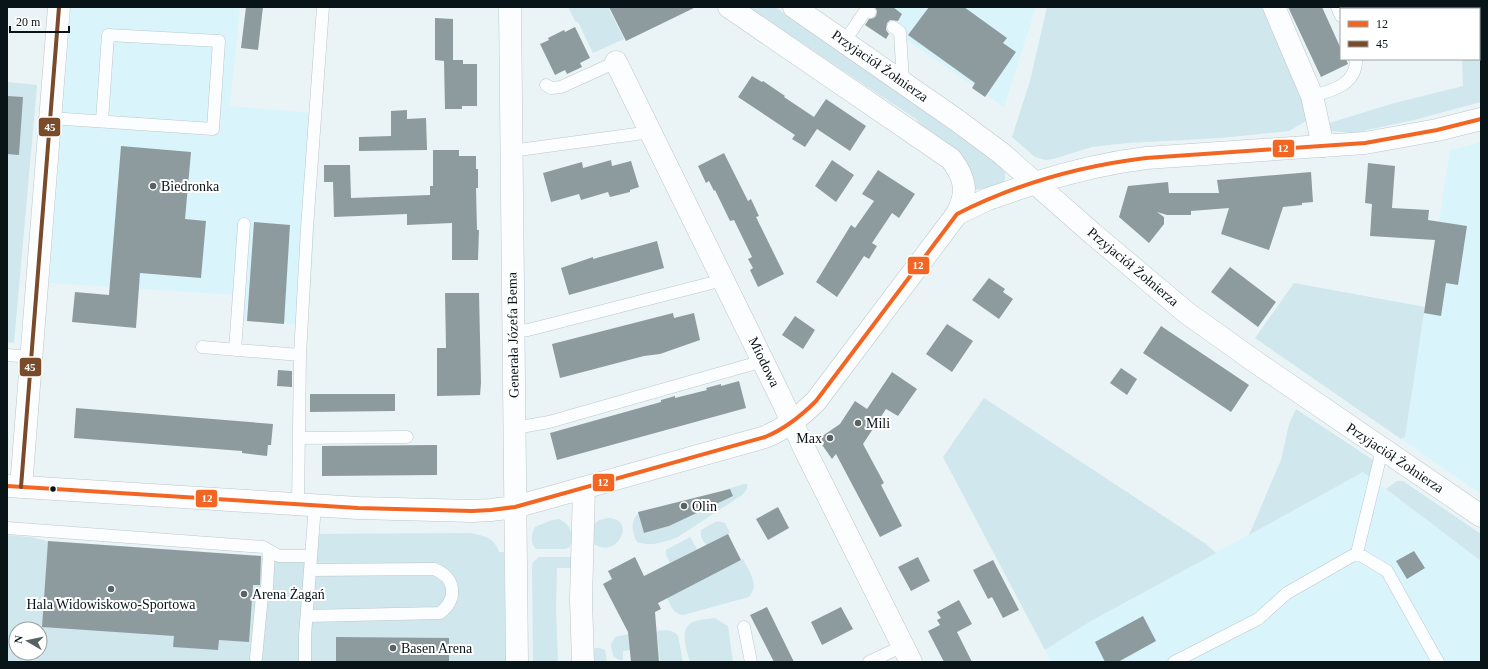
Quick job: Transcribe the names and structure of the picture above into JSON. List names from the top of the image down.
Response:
{
  "streets": {
    "street": ["Przyjaciół Żołnierza", "Generała Józefa Bema", "Miodowa"]
  },
  "places": [
    "Biedronka",
    "Mili",
    "Max",
    "Olin",
    "Hala Widowiskowo-Sportowa",
    "Arena Żagań",
    "Basen Arena"
  ],
  "lines": ["transit line 45", "transit line 12"],
  "legend": ["12", "45"],
  "scale_bar": "20 m",
  "north": "left"
}
